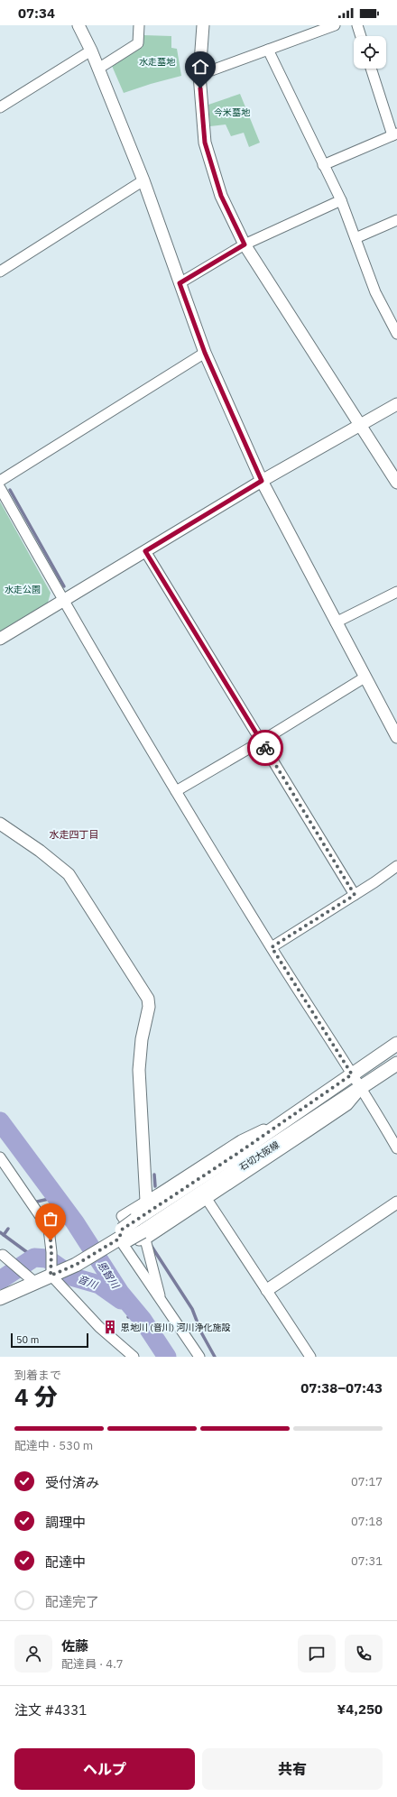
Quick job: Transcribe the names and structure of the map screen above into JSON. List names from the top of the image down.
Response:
{
  "streets": {
    "main road": ["石切大阪線"]
  },
  "districts": ["水走四丁目"],
  "water": ["恩智川", "音川"],
  "parks": ["水走墓地", "今米墓地", "水走公園"],
  "places": {
    "building": ["恩地川 (音川) 河川浄化施設"]
  },
  "scale_bar": "50 m",
  "page": {
    "status": "07:34",
    "scale": "50 m",
    "heading": ["4 分", "到着まで", "07:38–07:43"],
    "panel": [
      "佐藤",
      "配達員 · 4.7",
      "注文 #4331",
      "¥4,250"
    ],
    "bar": "配達中 · 530 m",
    "list": [
      ["受付済み", "07:17"],
      ["調理中", "07:18"],
      ["配達中", "07:31"],
      "配達完了"
    ],
    "buttons": ["ヘルプ", "共有"]
  }
}
